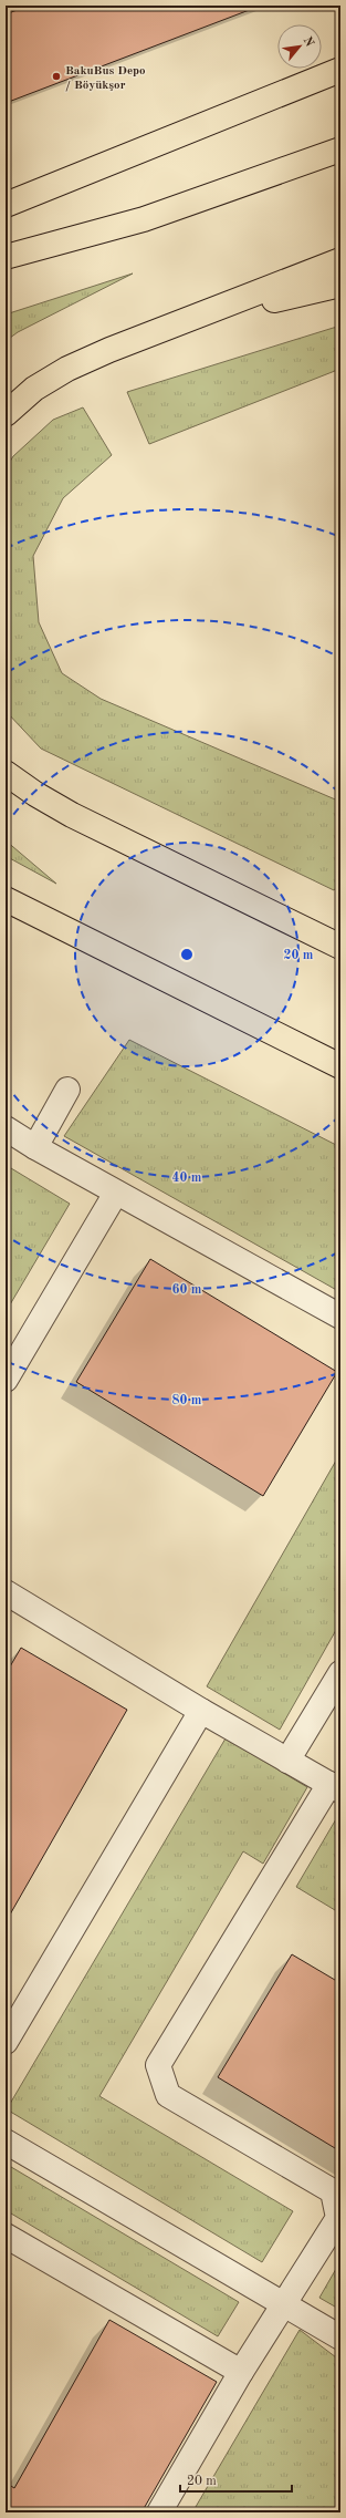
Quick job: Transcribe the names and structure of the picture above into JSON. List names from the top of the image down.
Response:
{
  "places": ["BakuBus Depo / Böyükşor"],
  "scale_bar": "20 m",
  "north": "top right",
  "rings": [
    "20 m",
    "40 m",
    "60 m",
    "80 m"
  ]
}
